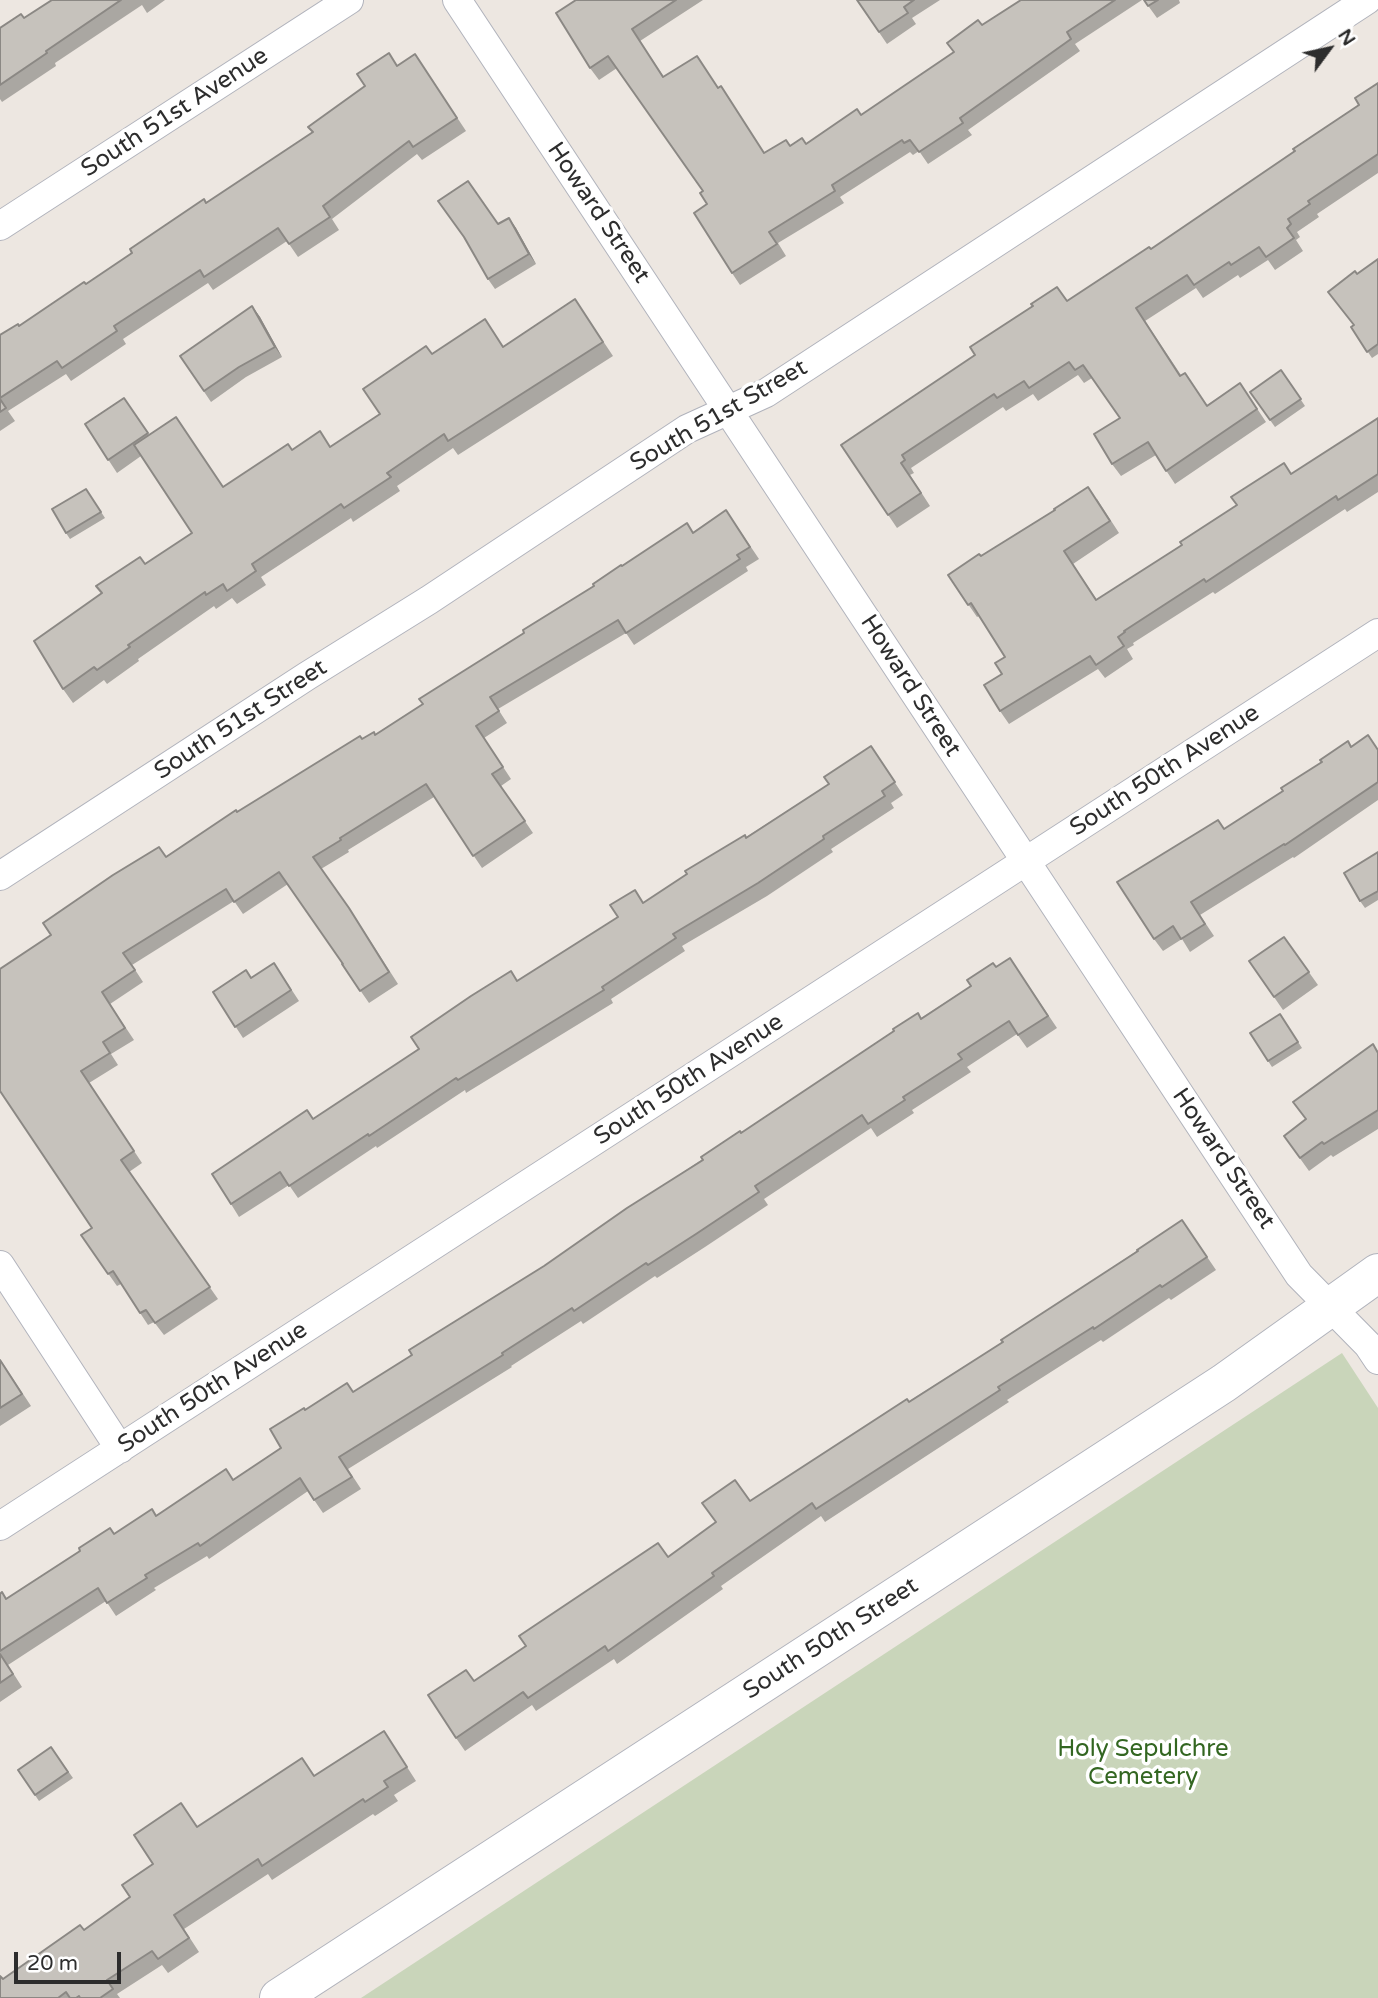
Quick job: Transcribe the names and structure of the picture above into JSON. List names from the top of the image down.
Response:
{
  "streets": {
    "main road": ["South 50th Street"],
    "street": [
      "South 51st Avenue",
      "Howard Street",
      "South 51st Street",
      "South 50th Avenue"
    ]
  },
  "crossings": [
    ["Howard Street", "South 51st Street"],
    ["Howard Street", "South 50th Avenue"],
    ["Howard Street", "South 50th Street"]
  ],
  "parks": ["Holy Sepulchre Cemetery"],
  "scale_bar": "20 m",
  "north": "top right"
}
